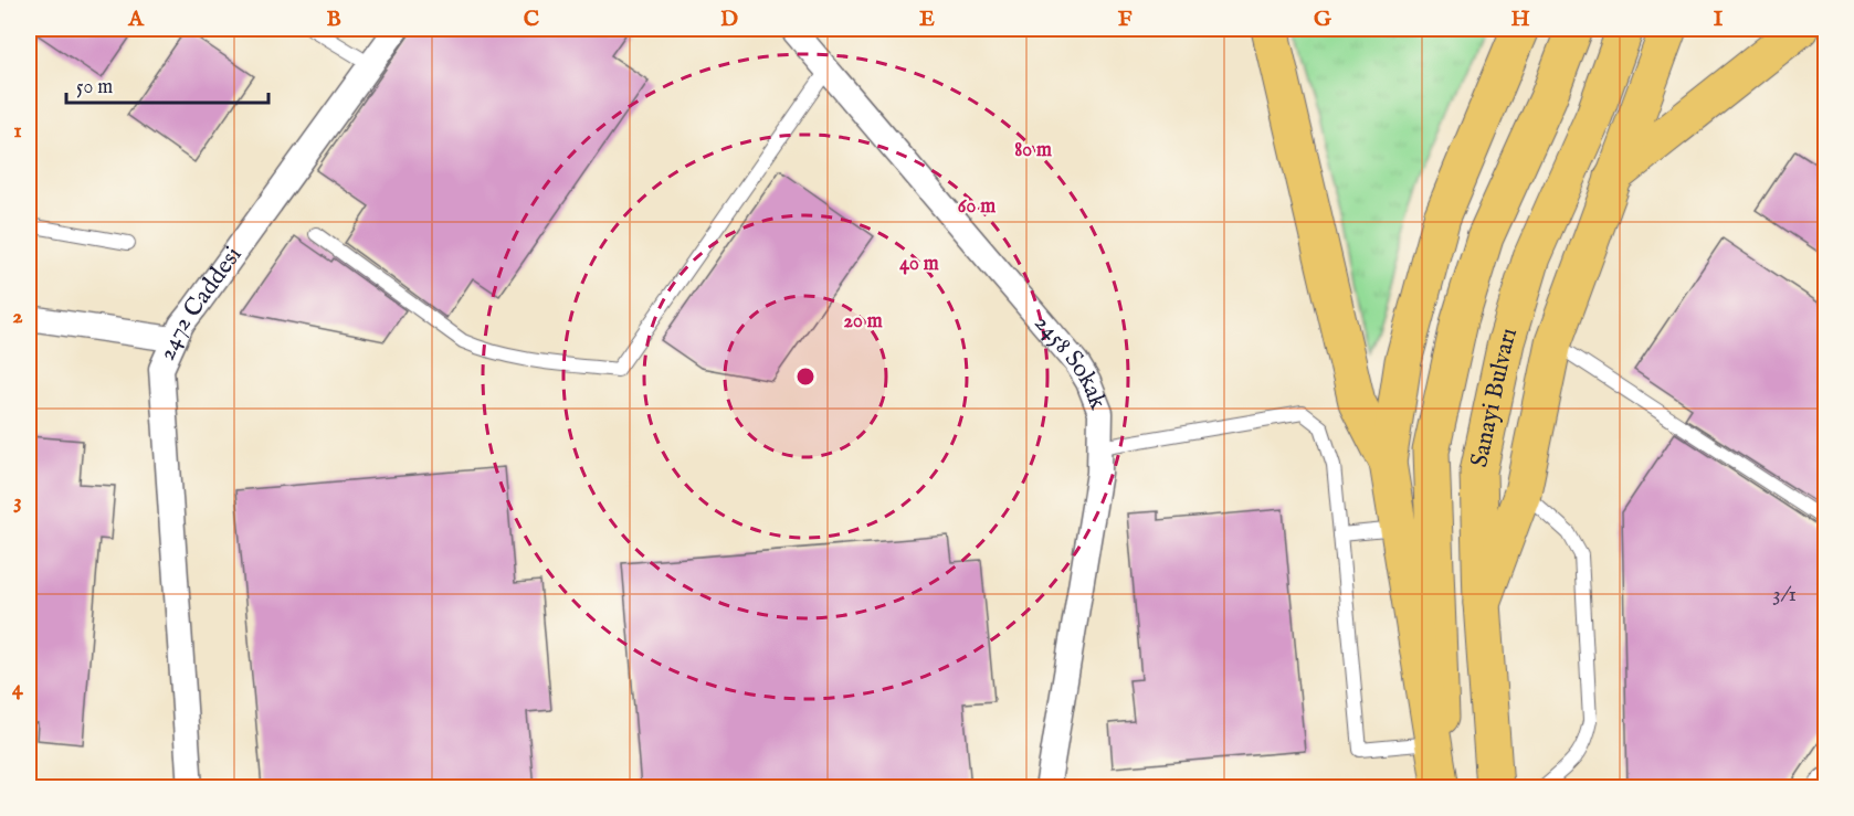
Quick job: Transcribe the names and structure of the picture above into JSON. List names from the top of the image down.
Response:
{
  "streets": {
    "main road": ["Sanayi Bulvarı"],
    "street": ["2472 Caddesi", "2458 Sokak"]
  },
  "house_numbers": ["3/1"],
  "scale_bar": "50 m",
  "grid": {
    "columns": [
      "A",
      "B",
      "C",
      "D",
      "E",
      "F",
      "G",
      "H",
      "I"
    ],
    "rows": [
      "1",
      "2",
      "3",
      "4"
    ]
  },
  "rings": [
    "80 m",
    "60 m",
    "40 m",
    "20 m"
  ]
}
